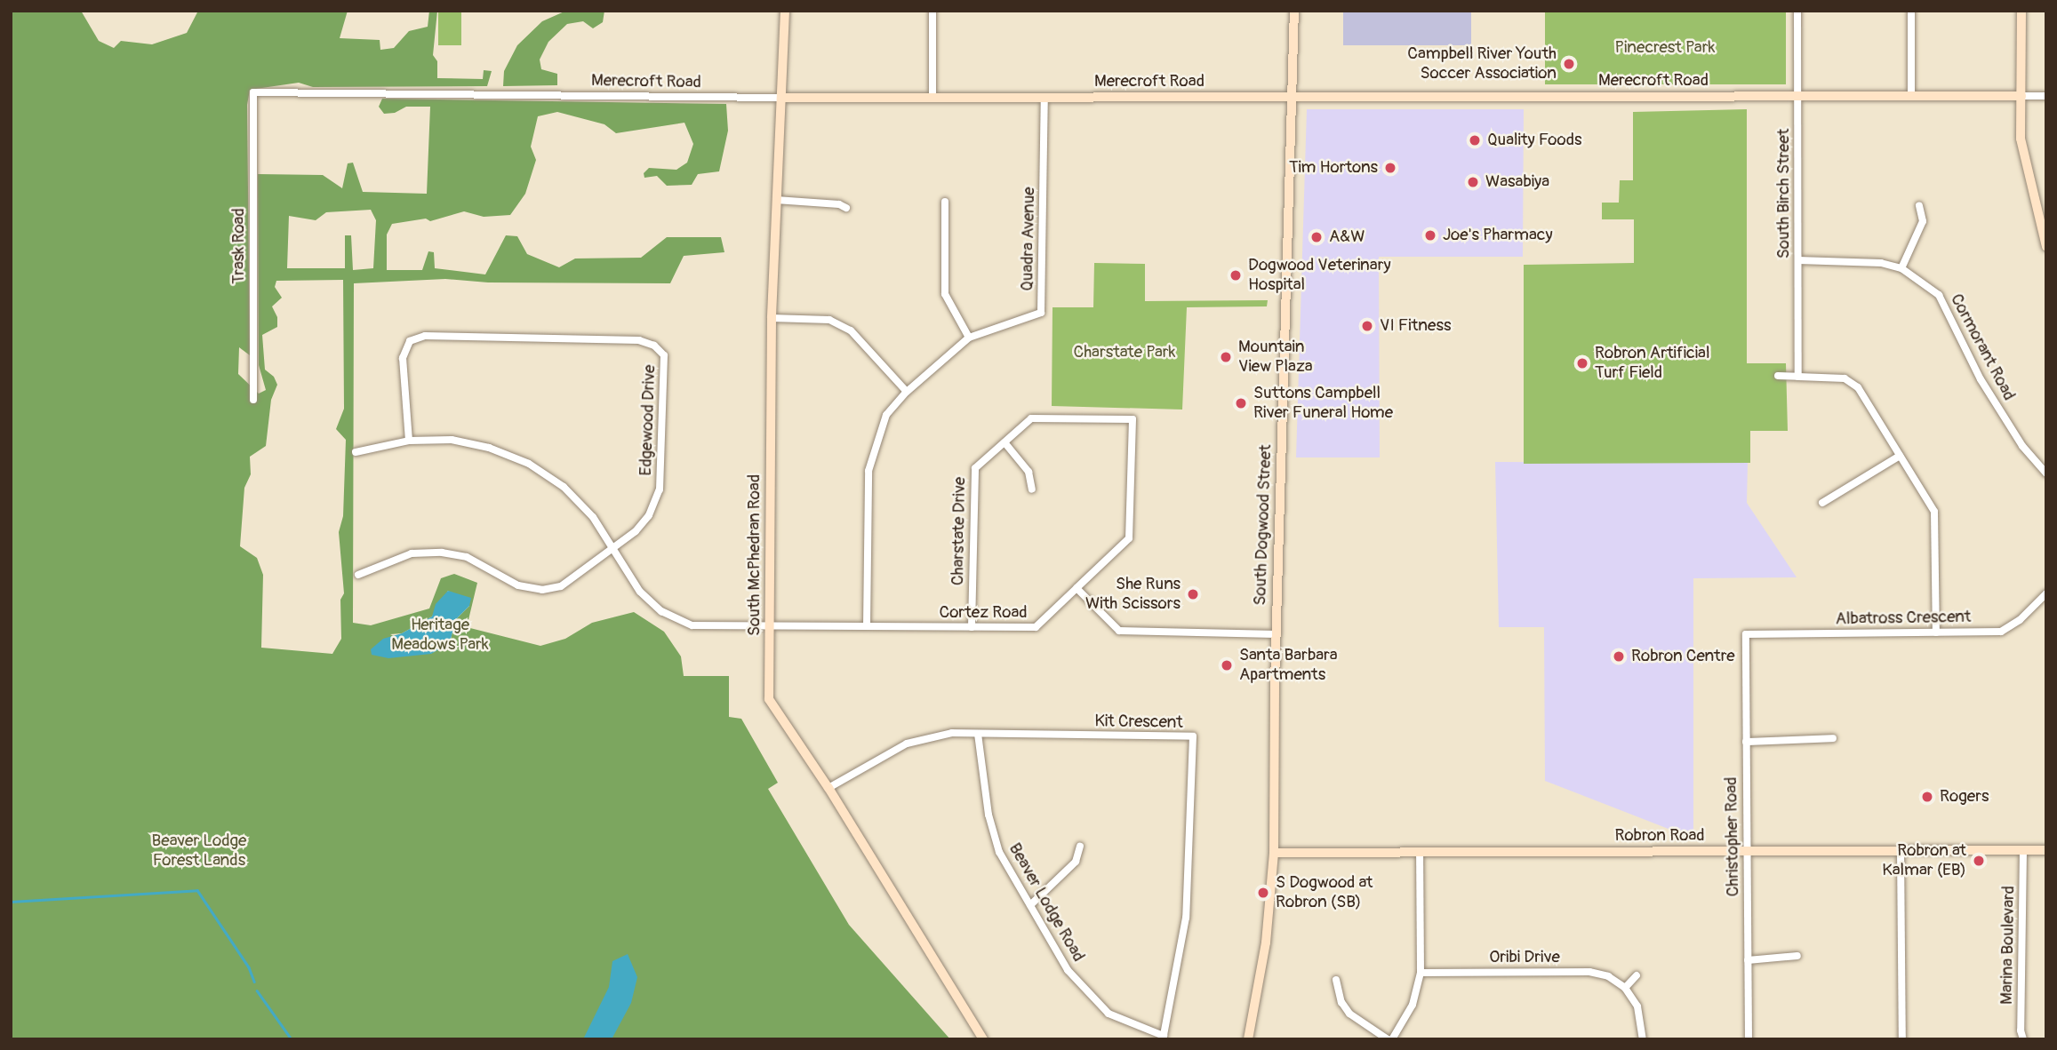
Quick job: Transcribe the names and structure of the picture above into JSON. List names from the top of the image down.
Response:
{
  "streets": {
    "street": [
      "Merecroft Road",
      "South Birch Street",
      "Quadra Avenue",
      "Trask Road",
      "Cormorant Road",
      "Edgewood Drive",
      "South Dogwood Street",
      "Charstate Drive",
      "South McPhedran Road",
      "Cortez Road",
      "Albatross Crescent",
      "Kit Crescent",
      "Robron Road",
      "Christopher Road",
      "Beaver Lodge Road",
      "Marina Boulevard",
      "Oribi Drive"
    ]
  },
  "crossings": [
    ["Merecroft Road", "South Birch Street"],
    ["Merecroft Road", "Quadra Avenue"],
    ["Merecroft Road", "Trask Road"],
    ["Merecroft Road", "South Dogwood Street"],
    ["Merecroft Road", "South McPhedran Road"],
    ["South Birch Street", "Cormorant Road"],
    ["Quadra Avenue", "Cortez Road"],
    ["Edgewood Drive", "Cortez Road"],
    ["South Dogwood Street", "Robron Road"],
    ["Charstate Drive", "Cortez Road"],
    ["South McPhedran Road", "Cortez Road"],
    ["South McPhedran Road", "Kit Crescent"],
    ["Albatross Crescent", "Christopher Road"],
    ["Kit Crescent", "Beaver Lodge Road"],
    ["Robron Road", "Christopher Road"],
    ["Robron Road", "Marina Boulevard"]
  ],
  "parks": [
    "Pinecrest Park",
    "Charstate Park",
    "Heritage Meadows Park",
    "Beaver Lodge Forest Lands"
  ],
  "places": [
    "Campbell River Youth Soccer Association",
    "Quality Foods",
    "Tim Hortons",
    "Wasabiya",
    "Joe's Pharmacy",
    "A&W",
    "Dogwood Veterinary Hospital",
    "VI Fitness",
    "Mountain View Plaza",
    "Robron Artificial Turf Field",
    "Suttons Campbell River Funeral Home",
    "She Runs With Scissors",
    "Robron Centre",
    "Santa Barbara Apartments",
    "Rogers",
    "Robron at Kalmar (EB)",
    "S Dogwood at Robron (SB)"
  ]
}
